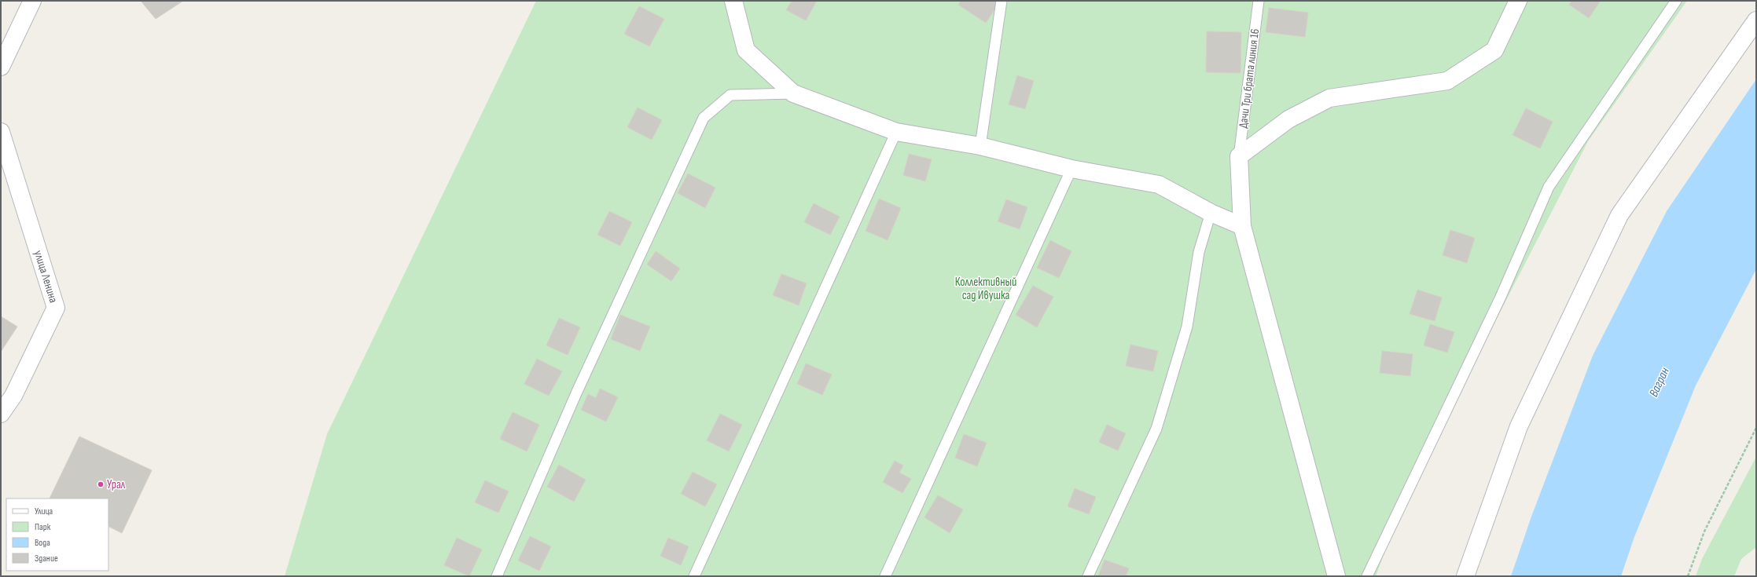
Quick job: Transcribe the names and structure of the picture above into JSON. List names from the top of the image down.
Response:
{
  "streets": {
    "street": ["улица Ленина"],
    "lane": ["Дачи Три брата линия 16"]
  },
  "water": ["Вагран"],
  "parks": ["Коллективный сад Ивушка"],
  "places": ["Урал"],
  "legend": [
    "Улица",
    "Парк",
    "Вода",
    "Здание"
  ]
}
